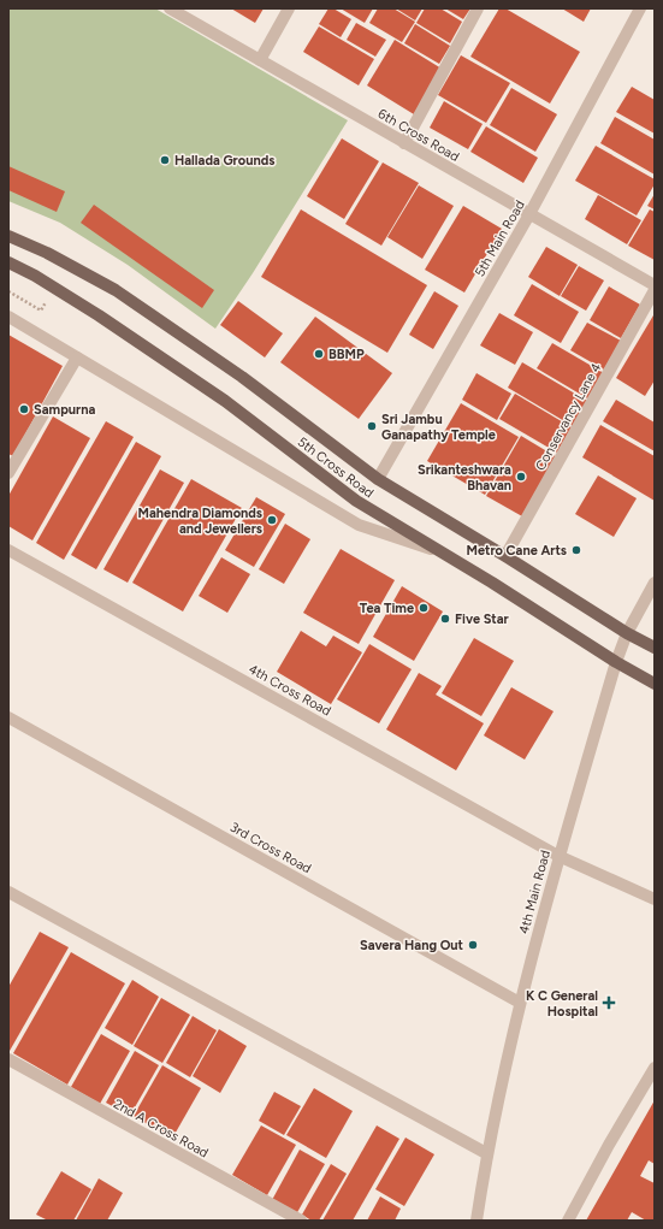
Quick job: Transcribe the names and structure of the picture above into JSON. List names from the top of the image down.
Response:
{
  "streets": {
    "main road": ["5th Cross Road"],
    "street": [
      "6th Cross Road",
      "5th Main Road",
      "Conservancy Lane 4",
      "4th Cross Road",
      "3rd Cross Road",
      "4th Main Road",
      "2nd A Cross Road"
    ]
  },
  "crossings": [
    ["6th Cross Road", "5th Main Road"],
    ["5th Main Road", "5th Cross Road"],
    ["Conservancy Lane 4", "5th Cross Road"],
    ["5th Cross Road", "4th Main Road"],
    ["4th Cross Road", "4th Main Road"],
    ["3rd Cross Road", "4th Main Road"]
  ],
  "places": {
    "other": [
      "Hallada Grounds",
      "BBMP",
      "Sampurna",
      "Sri Jambu Ganapathy Temple",
      "Srikanteshwara Bhavan",
      "Mahendra Diamonds and Jewellers",
      "Metro Cane Arts",
      "Tea Time",
      "Five Star",
      "Savera Hang Out"
    ],
    "health": ["K C General Hospital"]
  }
}
